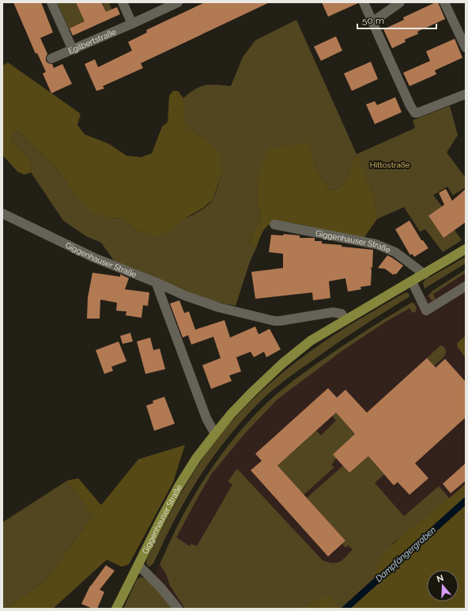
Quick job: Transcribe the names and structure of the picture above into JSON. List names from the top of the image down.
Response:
{
  "streets": {
    "main road": ["Giggenhauser Straße"],
    "street": ["Egilbertstraße"]
  },
  "water": ["Dampfängergraben"],
  "parks": ["Hittostraße"],
  "scale_bar": "50 m",
  "north": "top"
}
